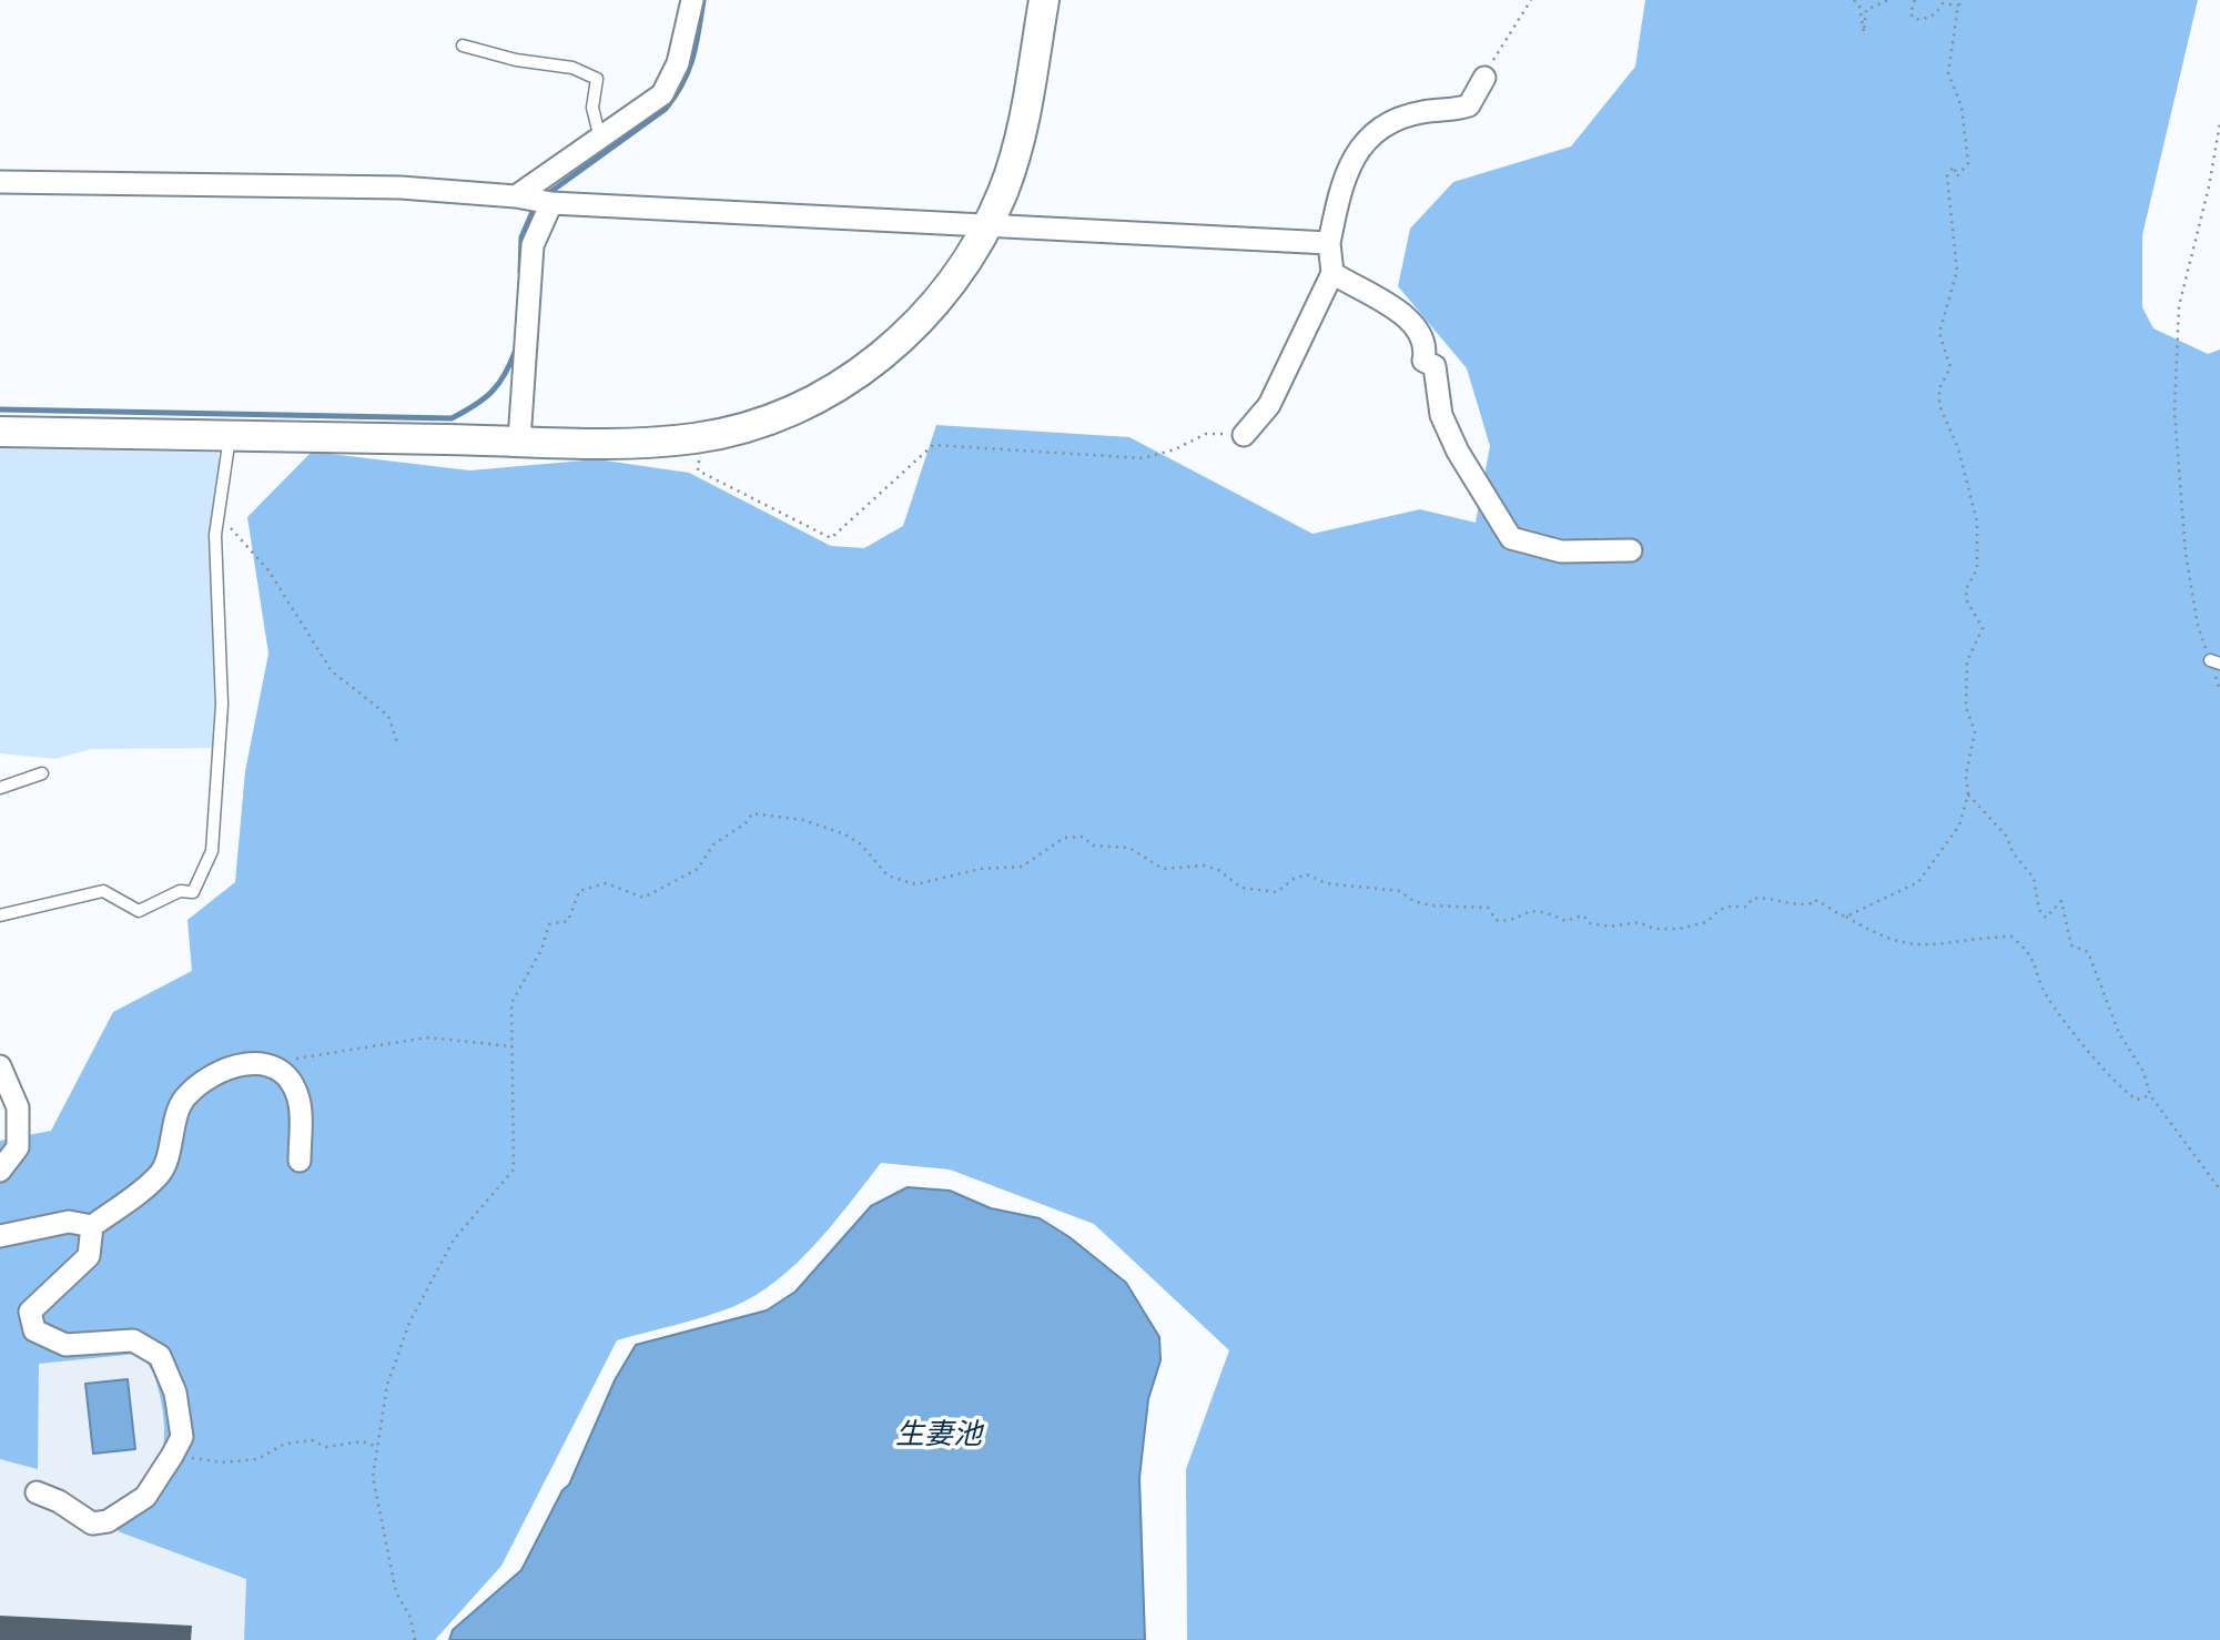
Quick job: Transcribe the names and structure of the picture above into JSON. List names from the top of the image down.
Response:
{
  "water": ["生妻池"]
}
